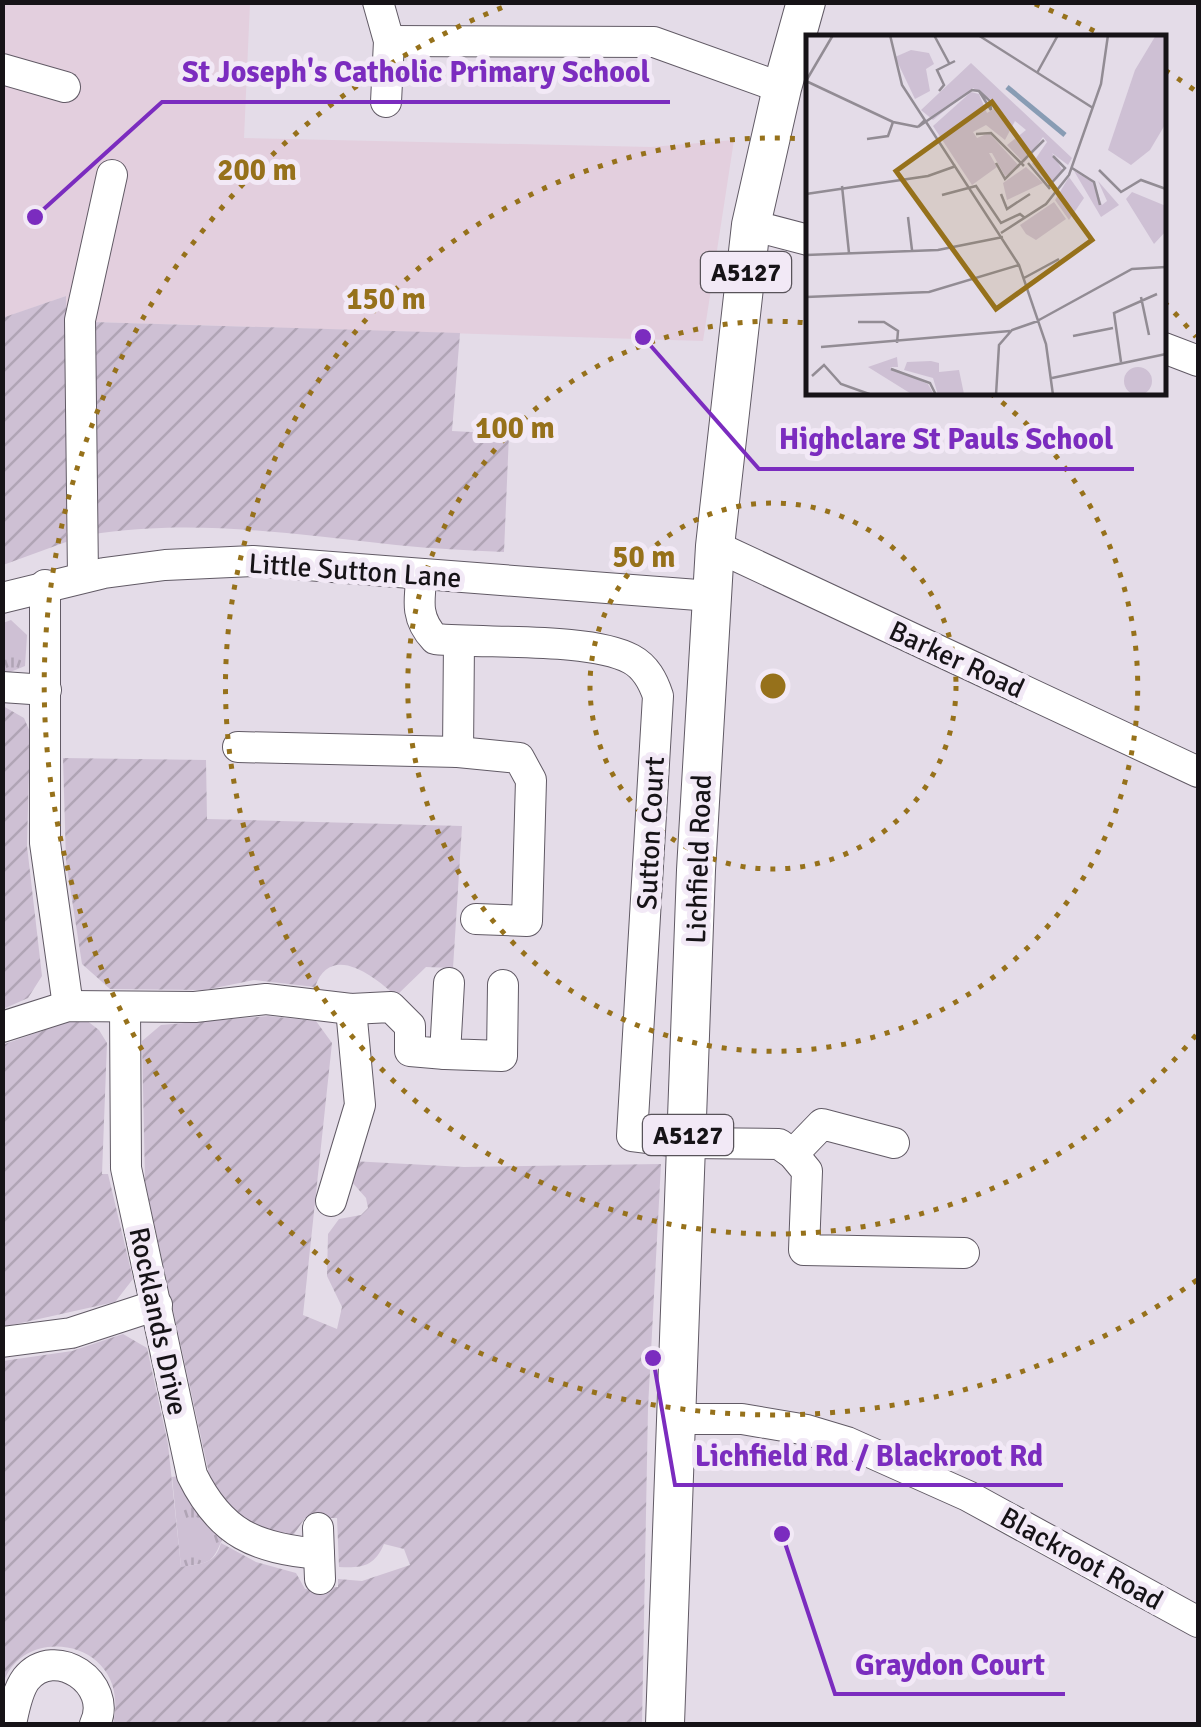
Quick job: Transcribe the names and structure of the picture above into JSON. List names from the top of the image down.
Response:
{
  "streets": {
    "main road": ["A5127", "Lichfield Road"],
    "street": [
      "Little Sutton Lane",
      "Barker Road",
      "Sutton Court",
      "Rocklands Drive",
      "Blackroot Road"
    ]
  },
  "crossings": [
    ["Little Sutton Lane", "Sutton Court"],
    ["Little Sutton Lane", "Lichfield Road"],
    ["Barker Road", "Lichfield Road"],
    ["Sutton Court", "Lichfield Road"],
    ["Lichfield Road", "Blackroot Road"]
  ],
  "places": [
    "St Joseph's Catholic Primary School",
    "Highclare St Pauls School",
    "Lichfield Rd / Blackroot Rd",
    "Graydon Court"
  ],
  "rings": [
    "200 m",
    "150 m",
    "100 m",
    "50 m"
  ]
}
